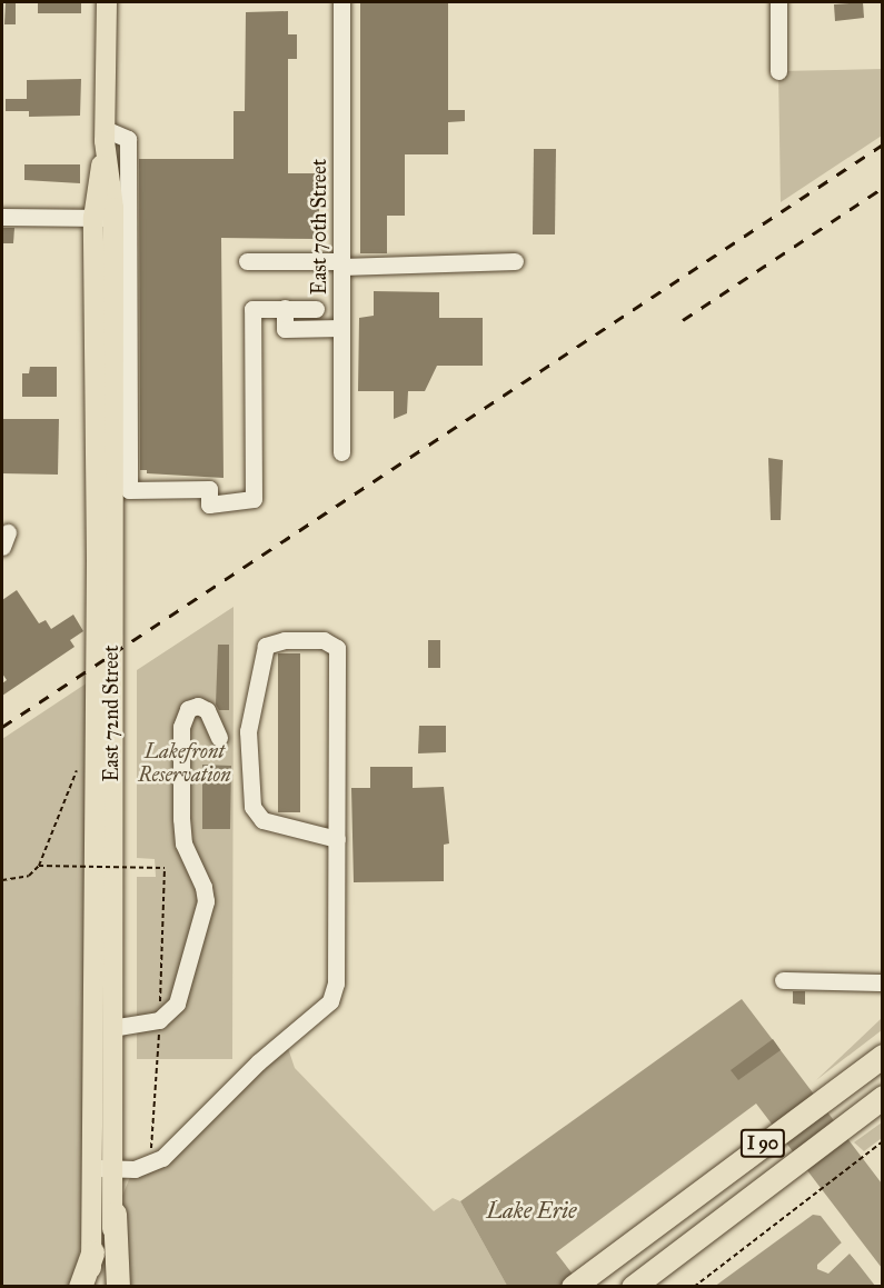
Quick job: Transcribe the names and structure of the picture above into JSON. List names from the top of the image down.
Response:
{
  "streets": {
    "highway": ["I 90"],
    "main road": ["East 72nd Street"],
    "street": ["East 70th Street"]
  },
  "water": ["Lake Erie"],
  "parks": ["Lakefront Reservation"]
}
